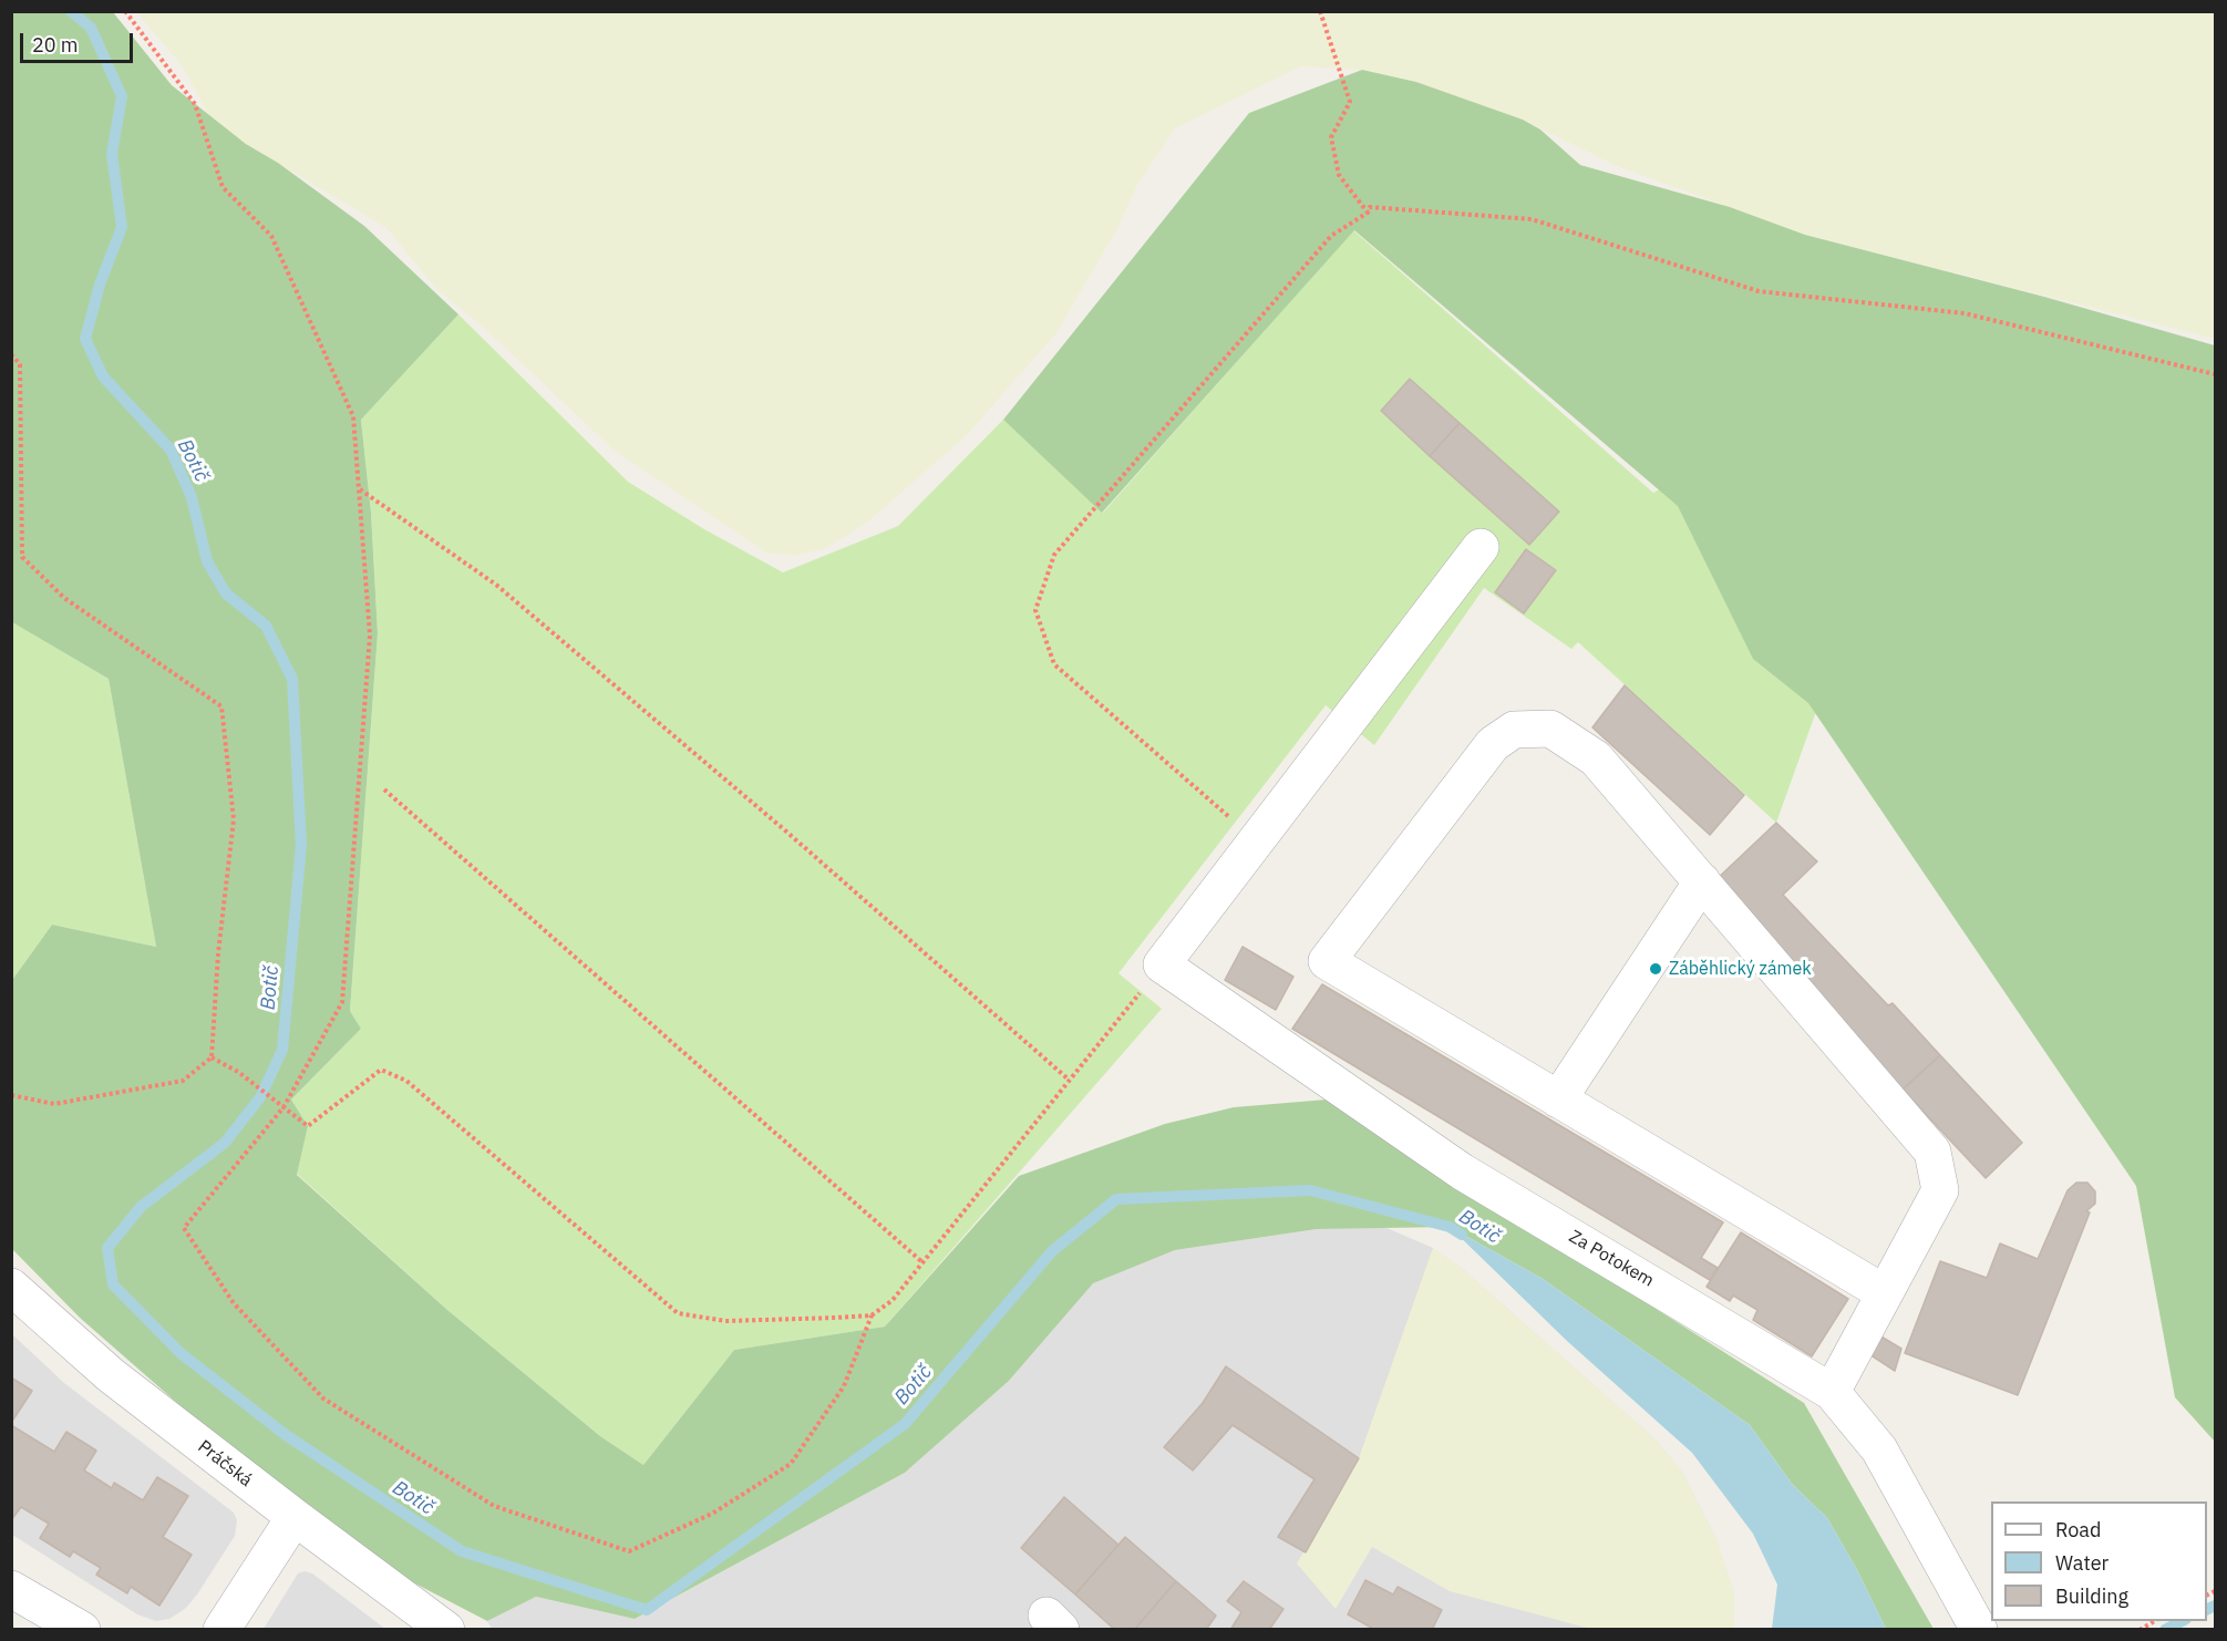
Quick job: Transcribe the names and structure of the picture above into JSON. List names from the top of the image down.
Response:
{
  "streets": {
    "street": ["Za Potokem", "Práčská"]
  },
  "water": ["Botič"],
  "places": ["Záběhlický zámek"],
  "legend": ["Road", "Water", "Building"],
  "scale_bar": "20 m"
}
